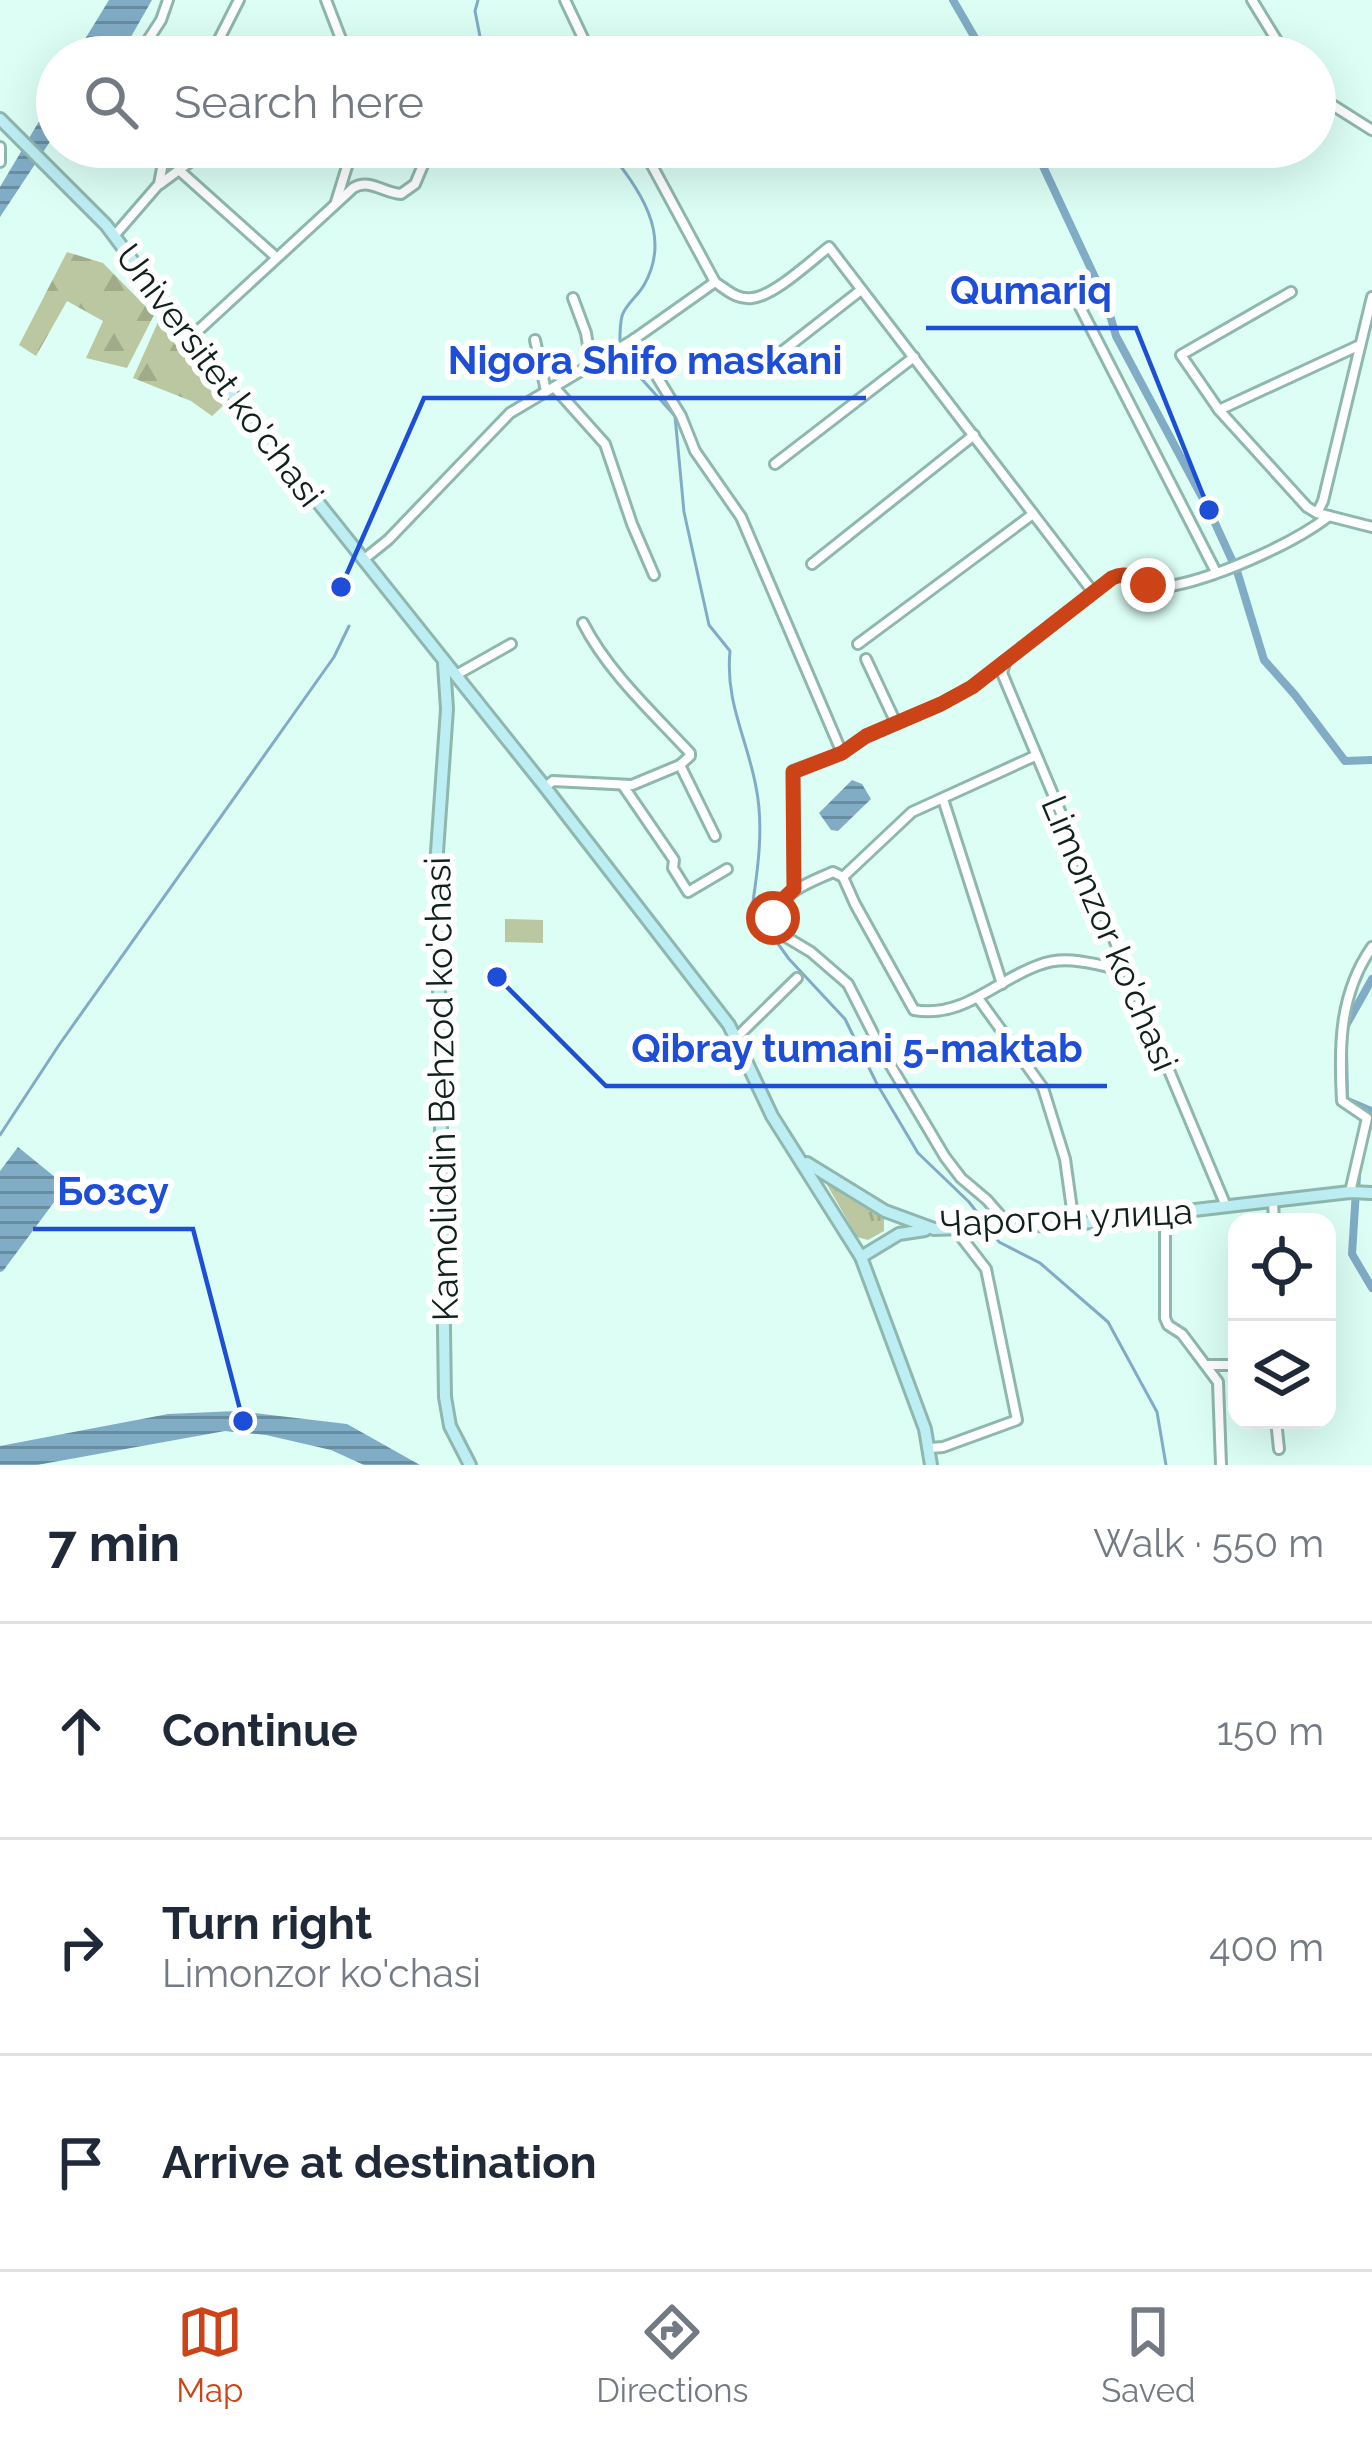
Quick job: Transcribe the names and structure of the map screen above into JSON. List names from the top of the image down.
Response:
{
  "streets": {
    "main road": ["Universitet ko'chasi", "Kamoliddin Behzod ko'chasi", "Чарогон улица"],
    "street": ["Limonzor ko'chasi"]
  },
  "crossings": [
    ["Universitet ko'chasi", "Kamoliddin Behzod ko'chasi"],
    ["Universitet ko'chasi", "Чарогон улица"],
    ["Limonzor ko'chasi", "Чарогон улица"]
  ],
  "places": [
    "Qumariq",
    "Nigora Shifo maskani",
    "Qibray tumani 5-maktab",
    "Бозсу"
  ],
  "page": {
    "search": "Search here",
    "heading": ["7 min", "Walk · 550 m"],
    "list": [
      ["Continue", "150 m"],
      ["Turn right", "Limonzor ko'chasi", "400 m"],
      "Arrive at destination"
    ],
    "nav": ["Map", "Directions", "Saved"]
  }
}
